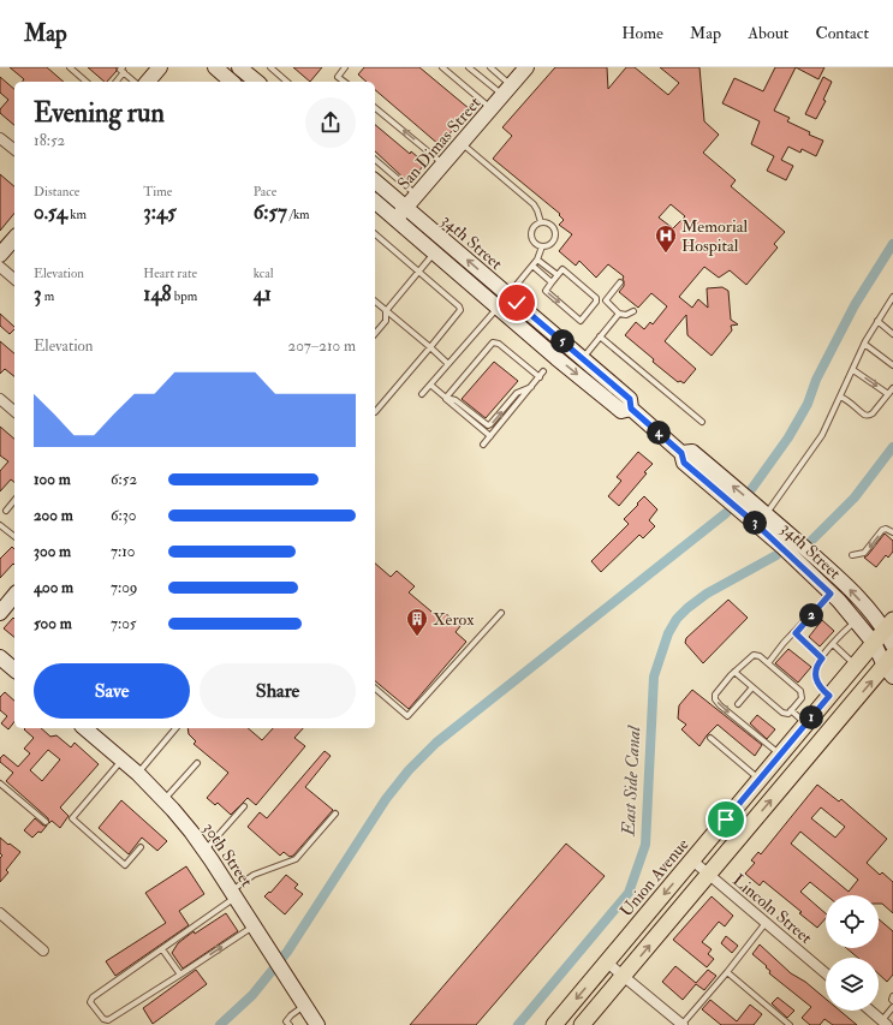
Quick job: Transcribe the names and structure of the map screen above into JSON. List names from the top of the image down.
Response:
{
  "streets": {
    "main road": ["Union Avenue"],
    "street": [
      "San Dimas Street",
      "34th Street",
      "30th Street",
      "Lincoln Street"
    ]
  },
  "crossings": [
    ["San Dimas Street", "34th Street"],
    ["34th Street", "Union Avenue"],
    ["Union Avenue", "Lincoln Street"]
  ],
  "water": ["East Side Canal"],
  "places": {
    "hospital": ["Memorial Hospital"],
    "building": ["Xerox"]
  },
  "page": {
    "header": "Map",
    "nav": [
      "Home",
      "Map",
      "About",
      "Contact"
    ],
    "heading": ["Evening run", "18:52"],
    "stats": [
      ["Distance", "0.54 km"],
      ["Time", "3:45"],
      ["Pace", "6:57 /km"],
      ["Elevation", "3 m"],
      ["Heart rate", "148 bpm"],
      ["kcal", "41"]
    ],
    "chart": ["Elevation", "207–210 m"],
    "pins": [
      "5",
      "4",
      "3",
      "2",
      "1"
    ],
    "list": [
      {
        "name": "100 m",
        "note": "6:52"
      },
      {
        "name": "200 m",
        "note": "6:30"
      },
      {
        "name": "300 m",
        "note": "7:10"
      },
      {
        "name": "400 m",
        "note": "7:09"
      },
      {
        "name": "500 m",
        "note": "7:05"
      }
    ],
    "buttons": ["Save", "Share"]
  }
}
